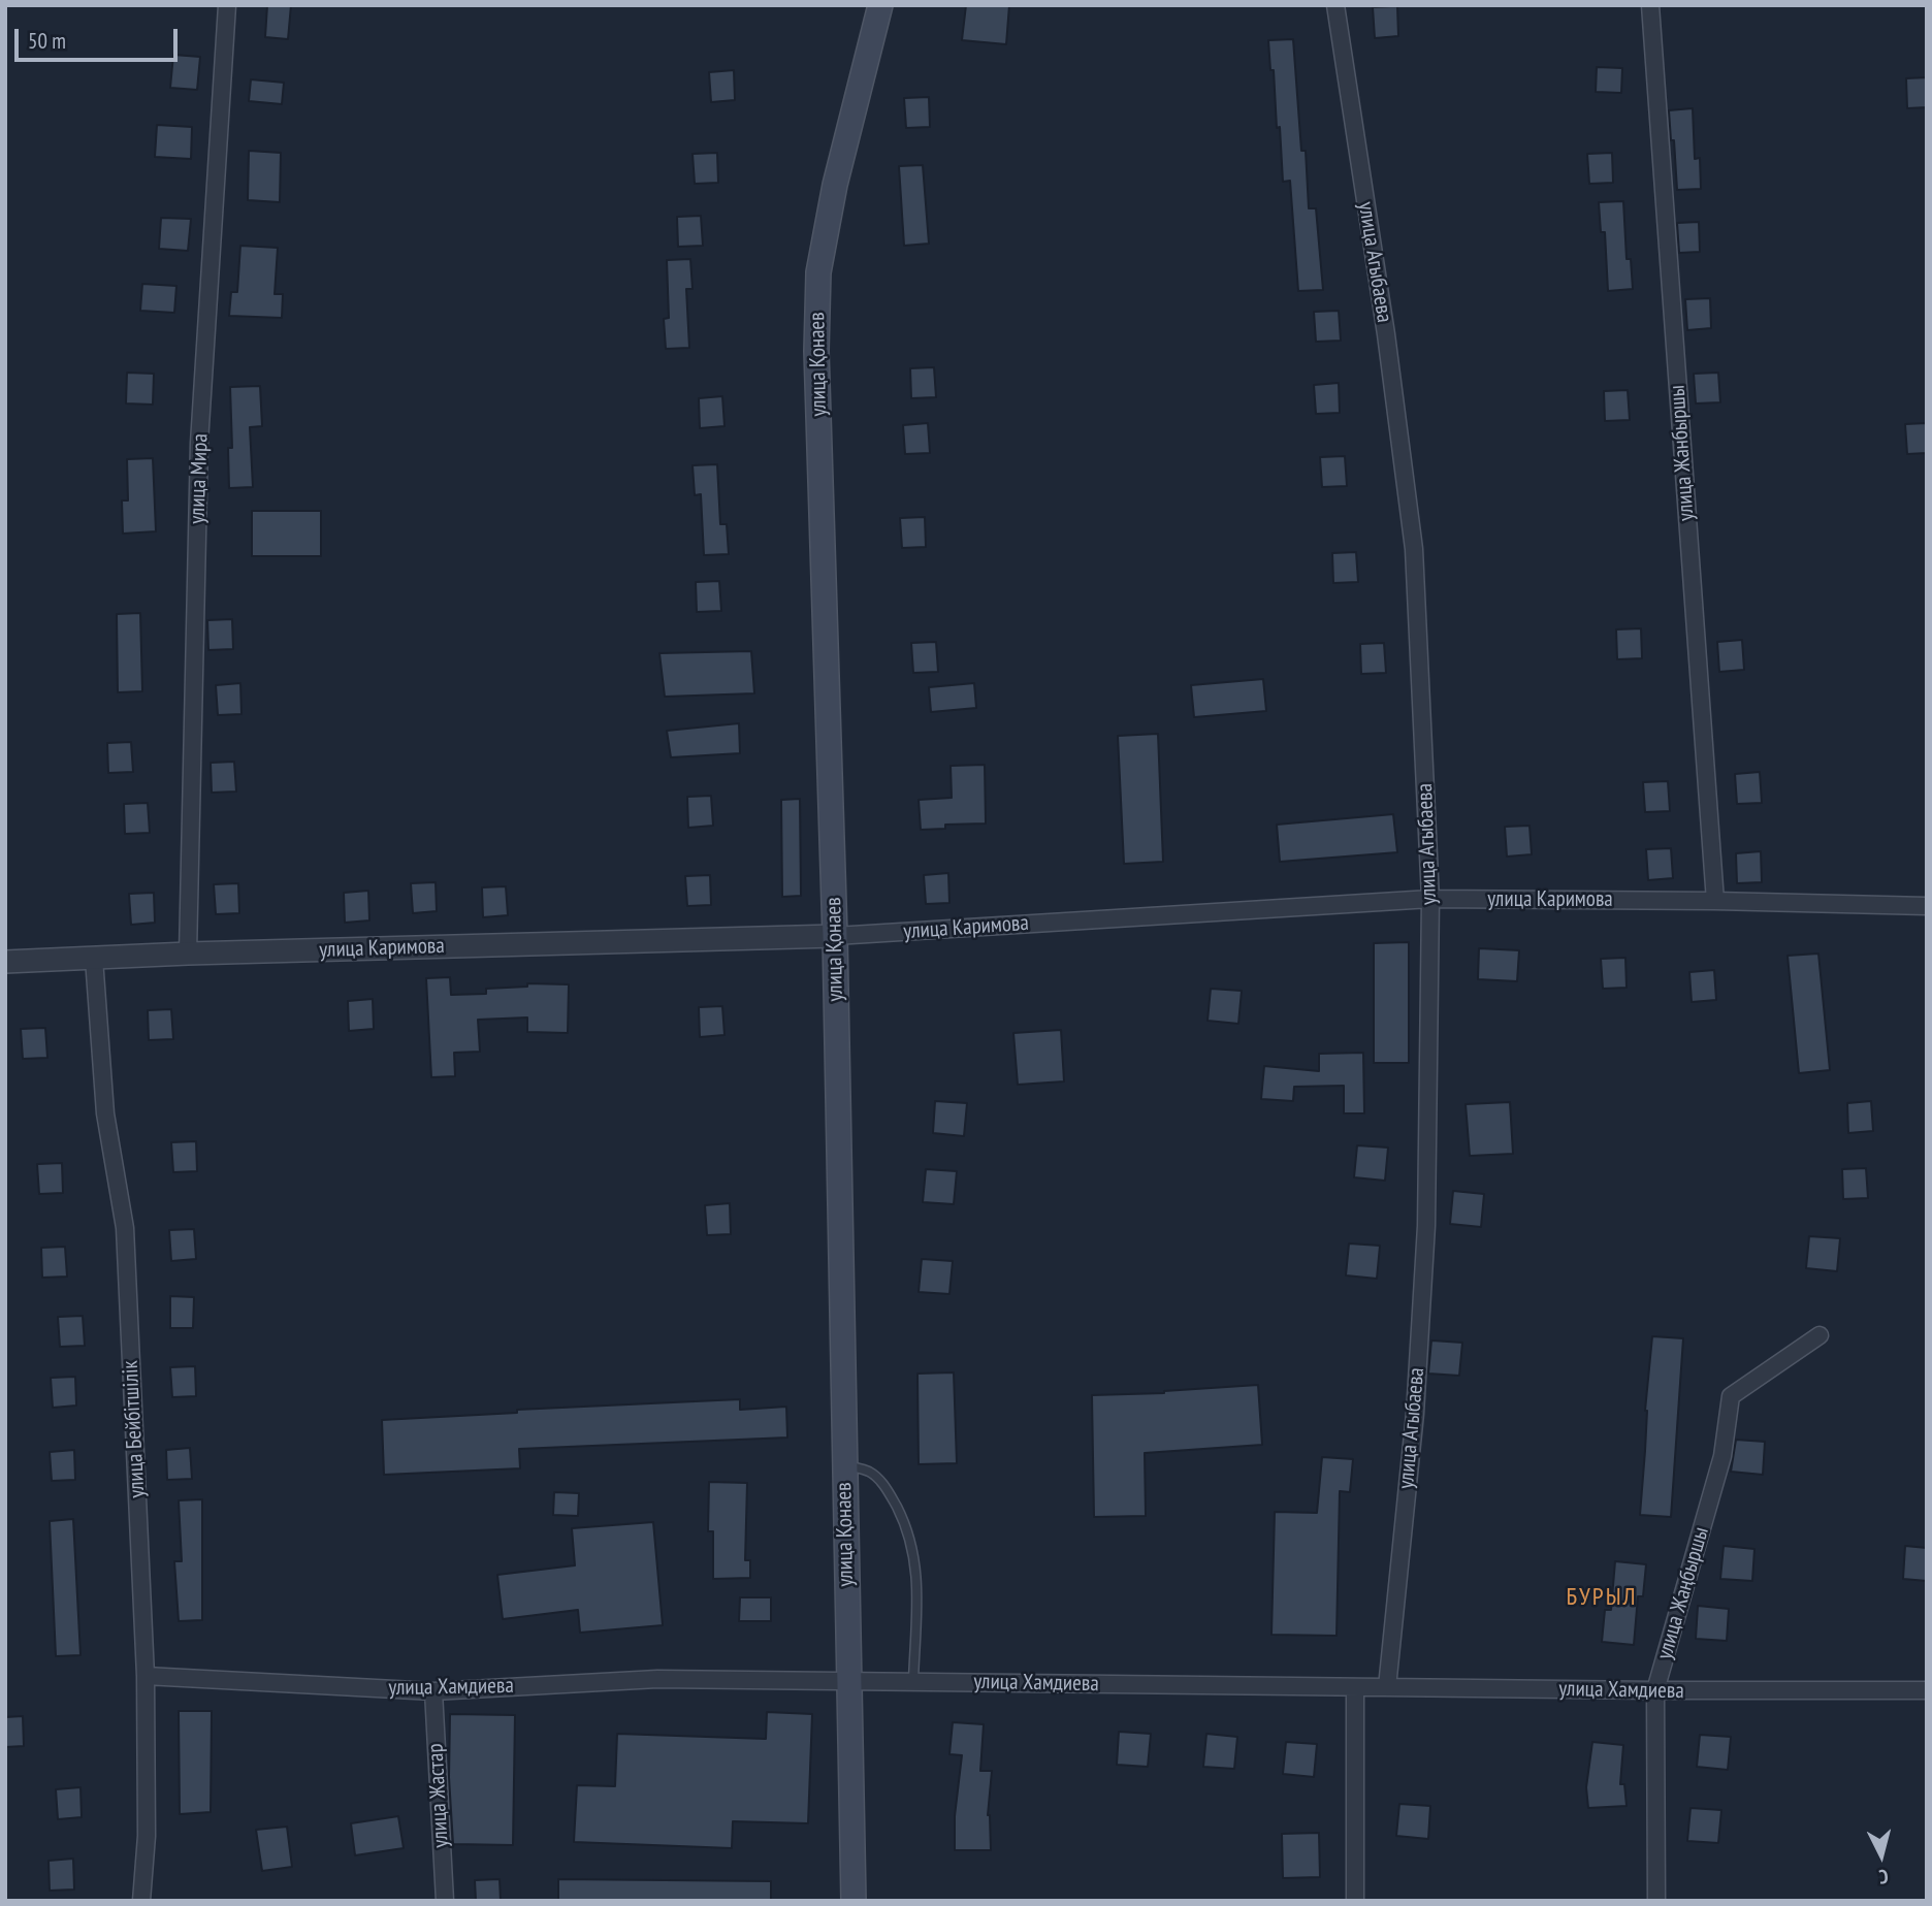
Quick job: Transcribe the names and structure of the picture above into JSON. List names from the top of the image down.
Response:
{
  "streets": {
    "main road": ["улица Қонаев"],
    "street": [
      "улица Агыбаева",
      "улица Жанбыршы",
      "улица Мира",
      "улица Каримова",
      "улица Бейбітшілік",
      "улица Жаңбыршы",
      "улица Хамдиева",
      "улица Жастар"
    ]
  },
  "crossings": [
    ["улица Агыбаева", "улица Каримова"],
    ["улица Агыбаева", "улица Хамдиева"],
    ["улица Қонаев", "улица Каримова"],
    ["улица Қонаев", "улица Хамдиева"],
    ["улица Жанбыршы", "улица Каримова"],
    ["улица Мира", "улица Каримова"],
    ["улица Каримова", "улица Бейбітшілік"],
    ["улица Бейбітшілік", "улица Хамдиева"],
    ["улица Жаңбыршы", "улица Хамдиева"],
    ["улица Хамдиева", "улица Жастар"]
  ],
  "districts": ["БУРЫЛ"],
  "scale_bar": "50 m",
  "north": "bottom"
}
